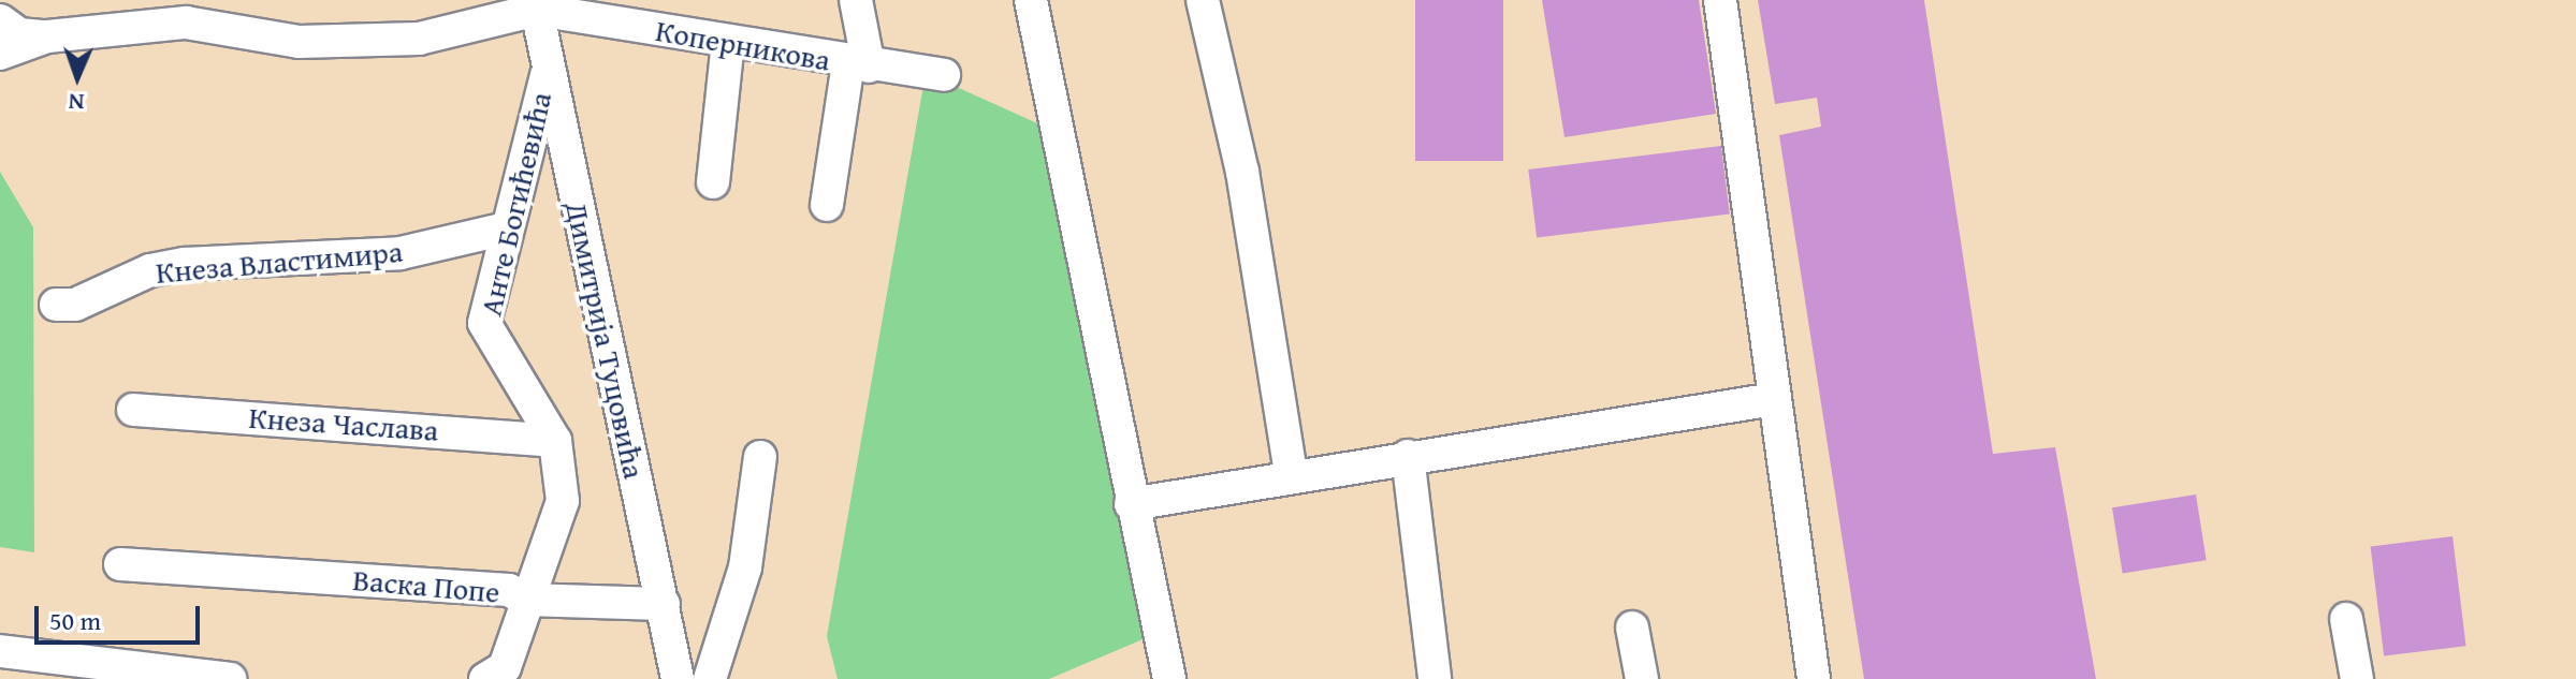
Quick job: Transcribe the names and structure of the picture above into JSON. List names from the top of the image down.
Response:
{
  "streets": {
    "street": [
      "Коперникова",
      "Анте Богићевића",
      "Кнеза Властимира",
      "Димитрија Туцовића",
      "Кнеза Часлава",
      "Васка Попе"
    ]
  },
  "crossings": [
    ["Коперникова", "Димитрија Туцовића"],
    ["Анте Богићевића", "Кнеза Властимира"],
    ["Анте Богићевића", "Димитрија Туцовића"],
    ["Анте Богићевића", "Кнеза Часлава"],
    ["Анте Богићевића", "Васка Попе"],
    ["Димитрија Туцовића", "Васка Попе"]
  ],
  "scale_bar": "50 m",
  "north": "bottom"
}
